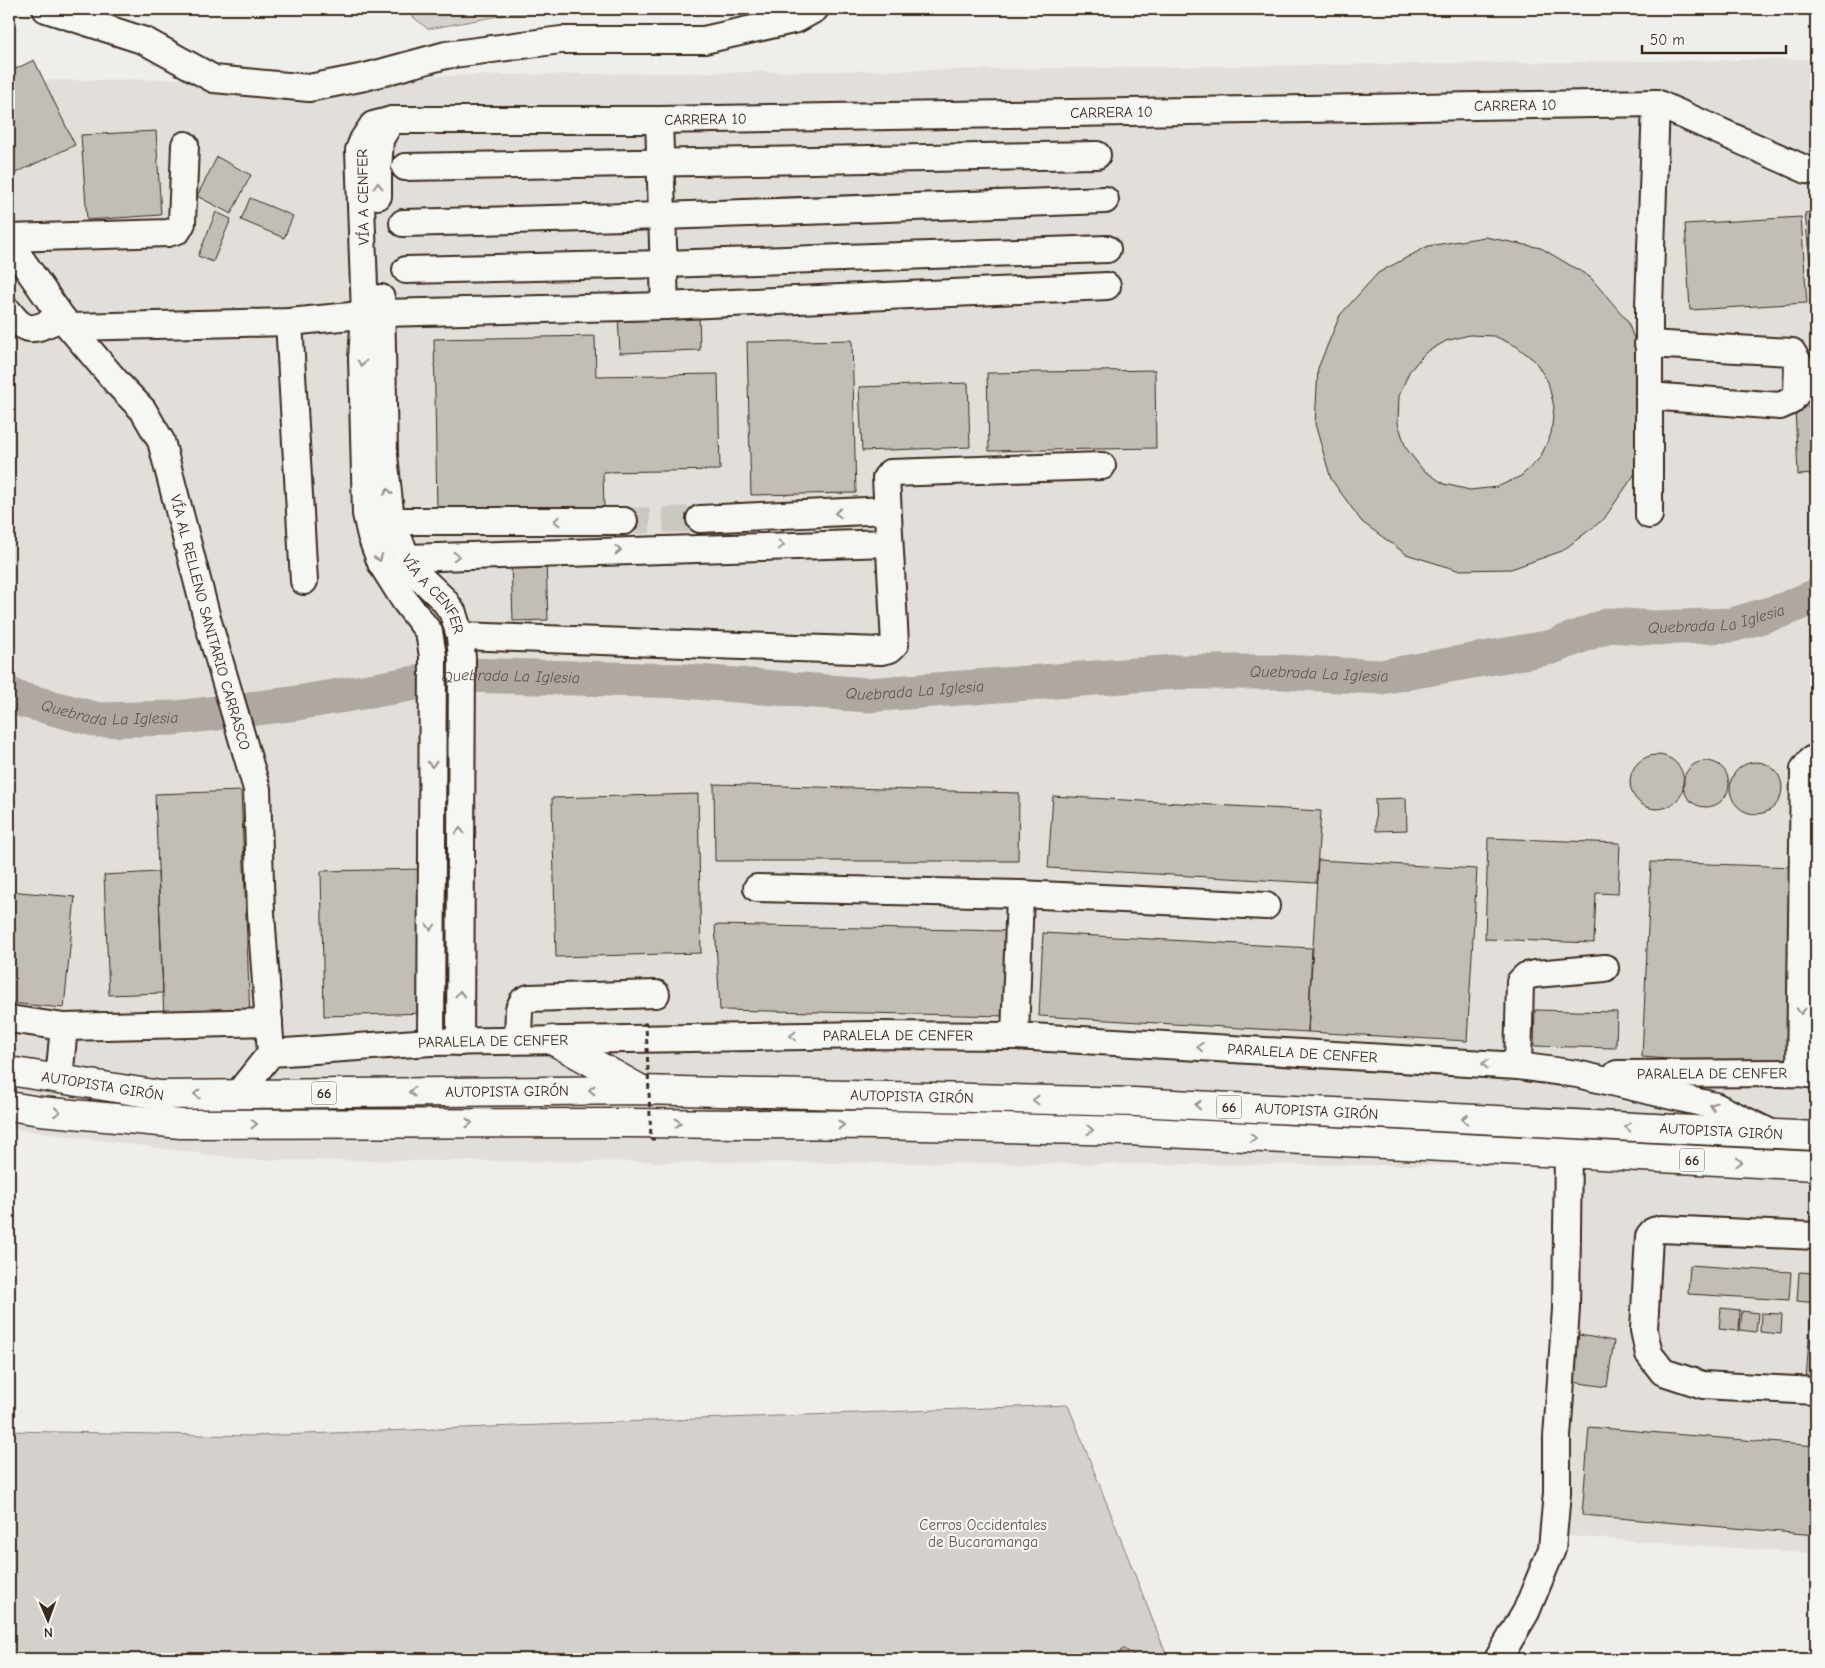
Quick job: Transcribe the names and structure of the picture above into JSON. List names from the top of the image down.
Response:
{
  "streets": {
    "highway": ["AUTOPISTA GIRÓN", "66"],
    "street": [
      "CARRERA 10",
      "VÍA A CENFER",
      "VÍA AL RELLENO SANITARIO CARRASCO",
      "PARALELA DE CENFER"
    ]
  },
  "crossings": [
    ["CARRERA 10", "VÍA A CENFER"],
    ["VÍA A CENFER", "PARALELA DE CENFER"],
    ["VÍA AL RELLENO SANITARIO CARRASCO", "PARALELA DE CENFER"],
    ["PARALELA DE CENFER", "AUTOPISTA GIRÓN"]
  ],
  "water": ["Quebrada La Iglesia"],
  "parks": ["Cerros Occidentales de Bucaramanga"],
  "scale_bar": "50 m",
  "north": "bottom"
}
